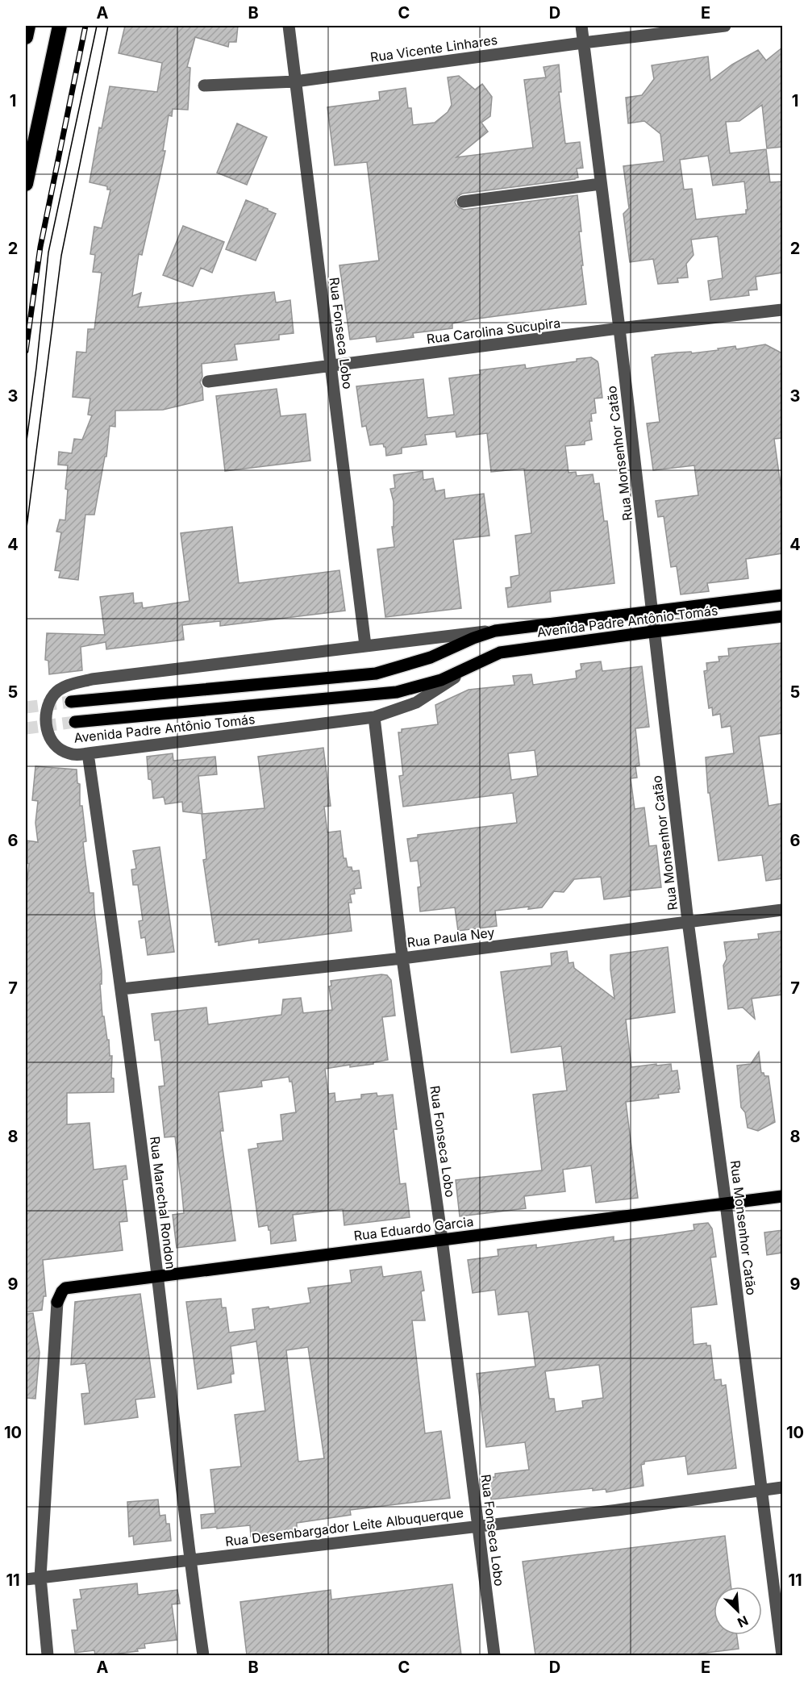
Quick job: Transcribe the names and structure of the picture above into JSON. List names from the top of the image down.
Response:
{
  "streets": {
    "main road": ["Avenida Padre Antônio Tomás", "Rua Eduardo Garcia"],
    "street": [
      "Rua Vicente Linhares",
      "Rua Carolina Sucupira",
      "Rua Fonseca Lobo",
      "Rua Monsenhor Catão",
      "Rua Paula Ney",
      "Rua Marechal Rondon",
      "Rua Desembargador Leite Albuquerque"
    ]
  },
  "crossings": [
    ["Rua Vicente Linhares", "Rua Fonseca Lobo"],
    ["Rua Vicente Linhares", "Rua Monsenhor Catão"],
    ["Rua Carolina Sucupira", "Rua Fonseca Lobo"],
    ["Rua Carolina Sucupira", "Rua Monsenhor Catão"],
    ["Rua Fonseca Lobo", "Avenida Padre Antônio Tomás"],
    ["Rua Fonseca Lobo", "Rua Paula Ney"],
    ["Rua Fonseca Lobo", "Rua Eduardo Garcia"],
    ["Rua Fonseca Lobo", "Rua Desembargador Leite Albuquerque"],
    ["Rua Monsenhor Catão", "Avenida Padre Antônio Tomás"],
    ["Rua Monsenhor Catão", "Rua Paula Ney"],
    ["Rua Monsenhor Catão", "Rua Eduardo Garcia"],
    ["Rua Monsenhor Catão", "Rua Desembargador Leite Albuquerque"],
    ["Avenida Padre Antônio Tomás", "Rua Marechal Rondon"],
    ["Rua Paula Ney", "Rua Marechal Rondon"],
    ["Rua Marechal Rondon", "Rua Eduardo Garcia"],
    ["Rua Marechal Rondon", "Rua Desembargador Leite Albuquerque"]
  ],
  "north": "bottom right",
  "grid": {
    "columns": [
      "A",
      "B",
      "C",
      "D",
      "E"
    ],
    "rows": [
      "1",
      "2",
      "3",
      "4",
      "5",
      "6",
      "7",
      "8",
      "9",
      "10",
      "11"
    ]
  }
}
